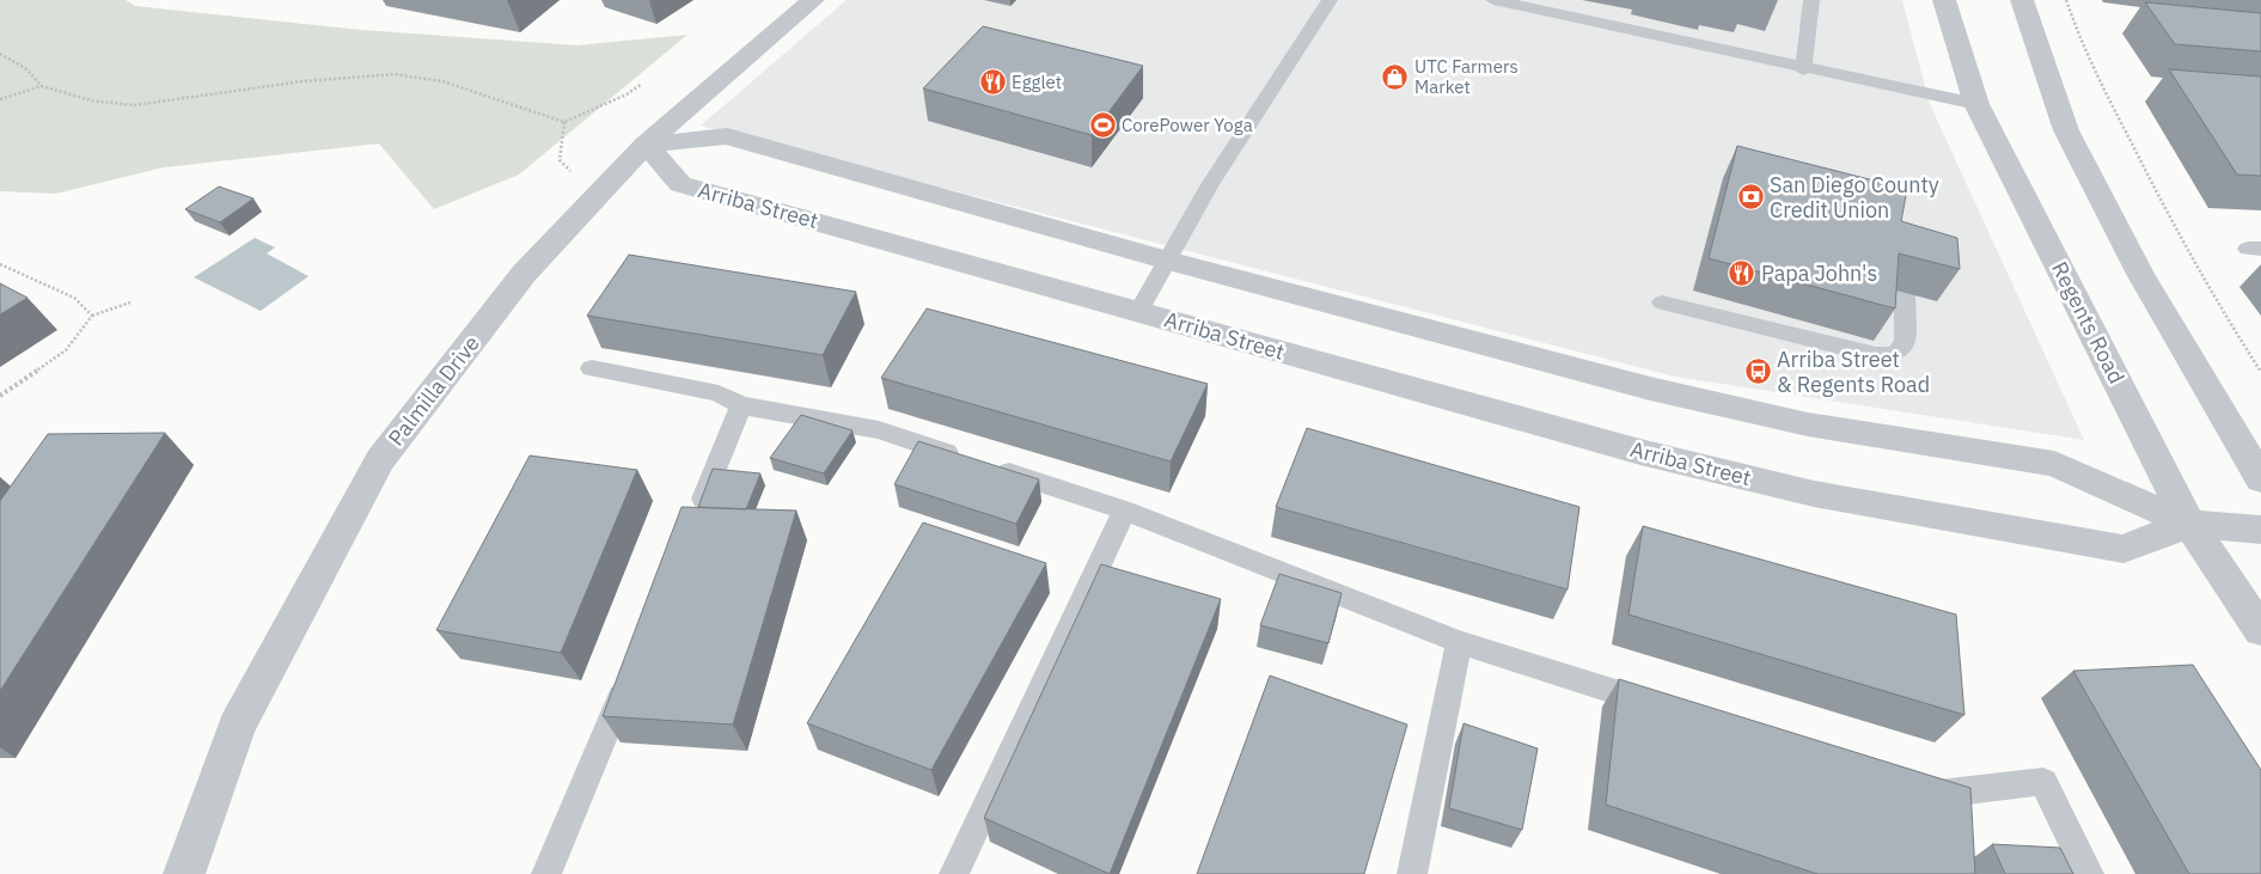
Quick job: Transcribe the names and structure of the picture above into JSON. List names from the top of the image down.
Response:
{
  "streets": {
    "street": ["Arriba Street", "Regents Road", "Palmilla Drive"]
  },
  "crossings": [
    ["Arriba Street", "Regents Road"],
    ["Arriba Street", "Palmilla Drive"]
  ],
  "places": {
    "shop": ["UTC Farmers Market"],
    "restaurant": ["Egglet", "Papa John's"],
    "sports": ["CorePower Yoga"],
    "bank": ["San Diego County Credit Union"],
    "bus stop": ["Arriba Street & Regents Road"]
  }
}
